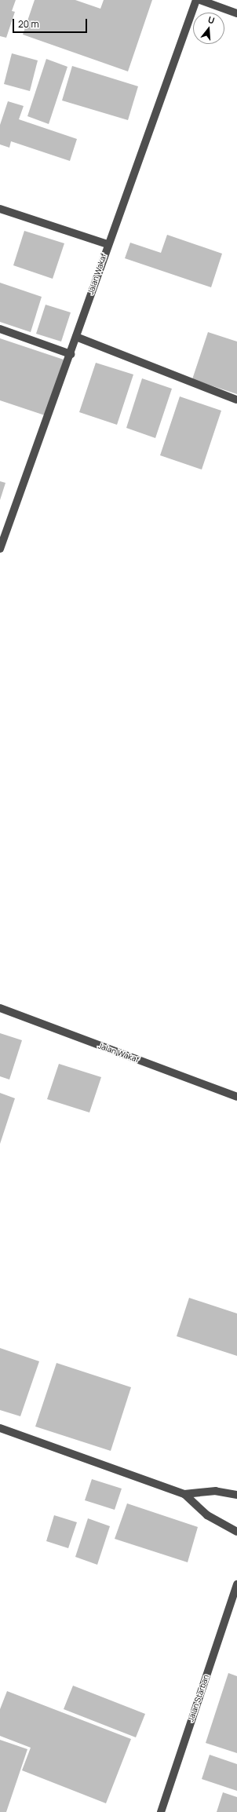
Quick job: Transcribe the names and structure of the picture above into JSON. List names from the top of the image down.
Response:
{
  "streets": {
    "street": ["Jalan Wakaf", "Jalan Starban"]
  },
  "scale_bar": "20 m",
  "north": "top"
}
